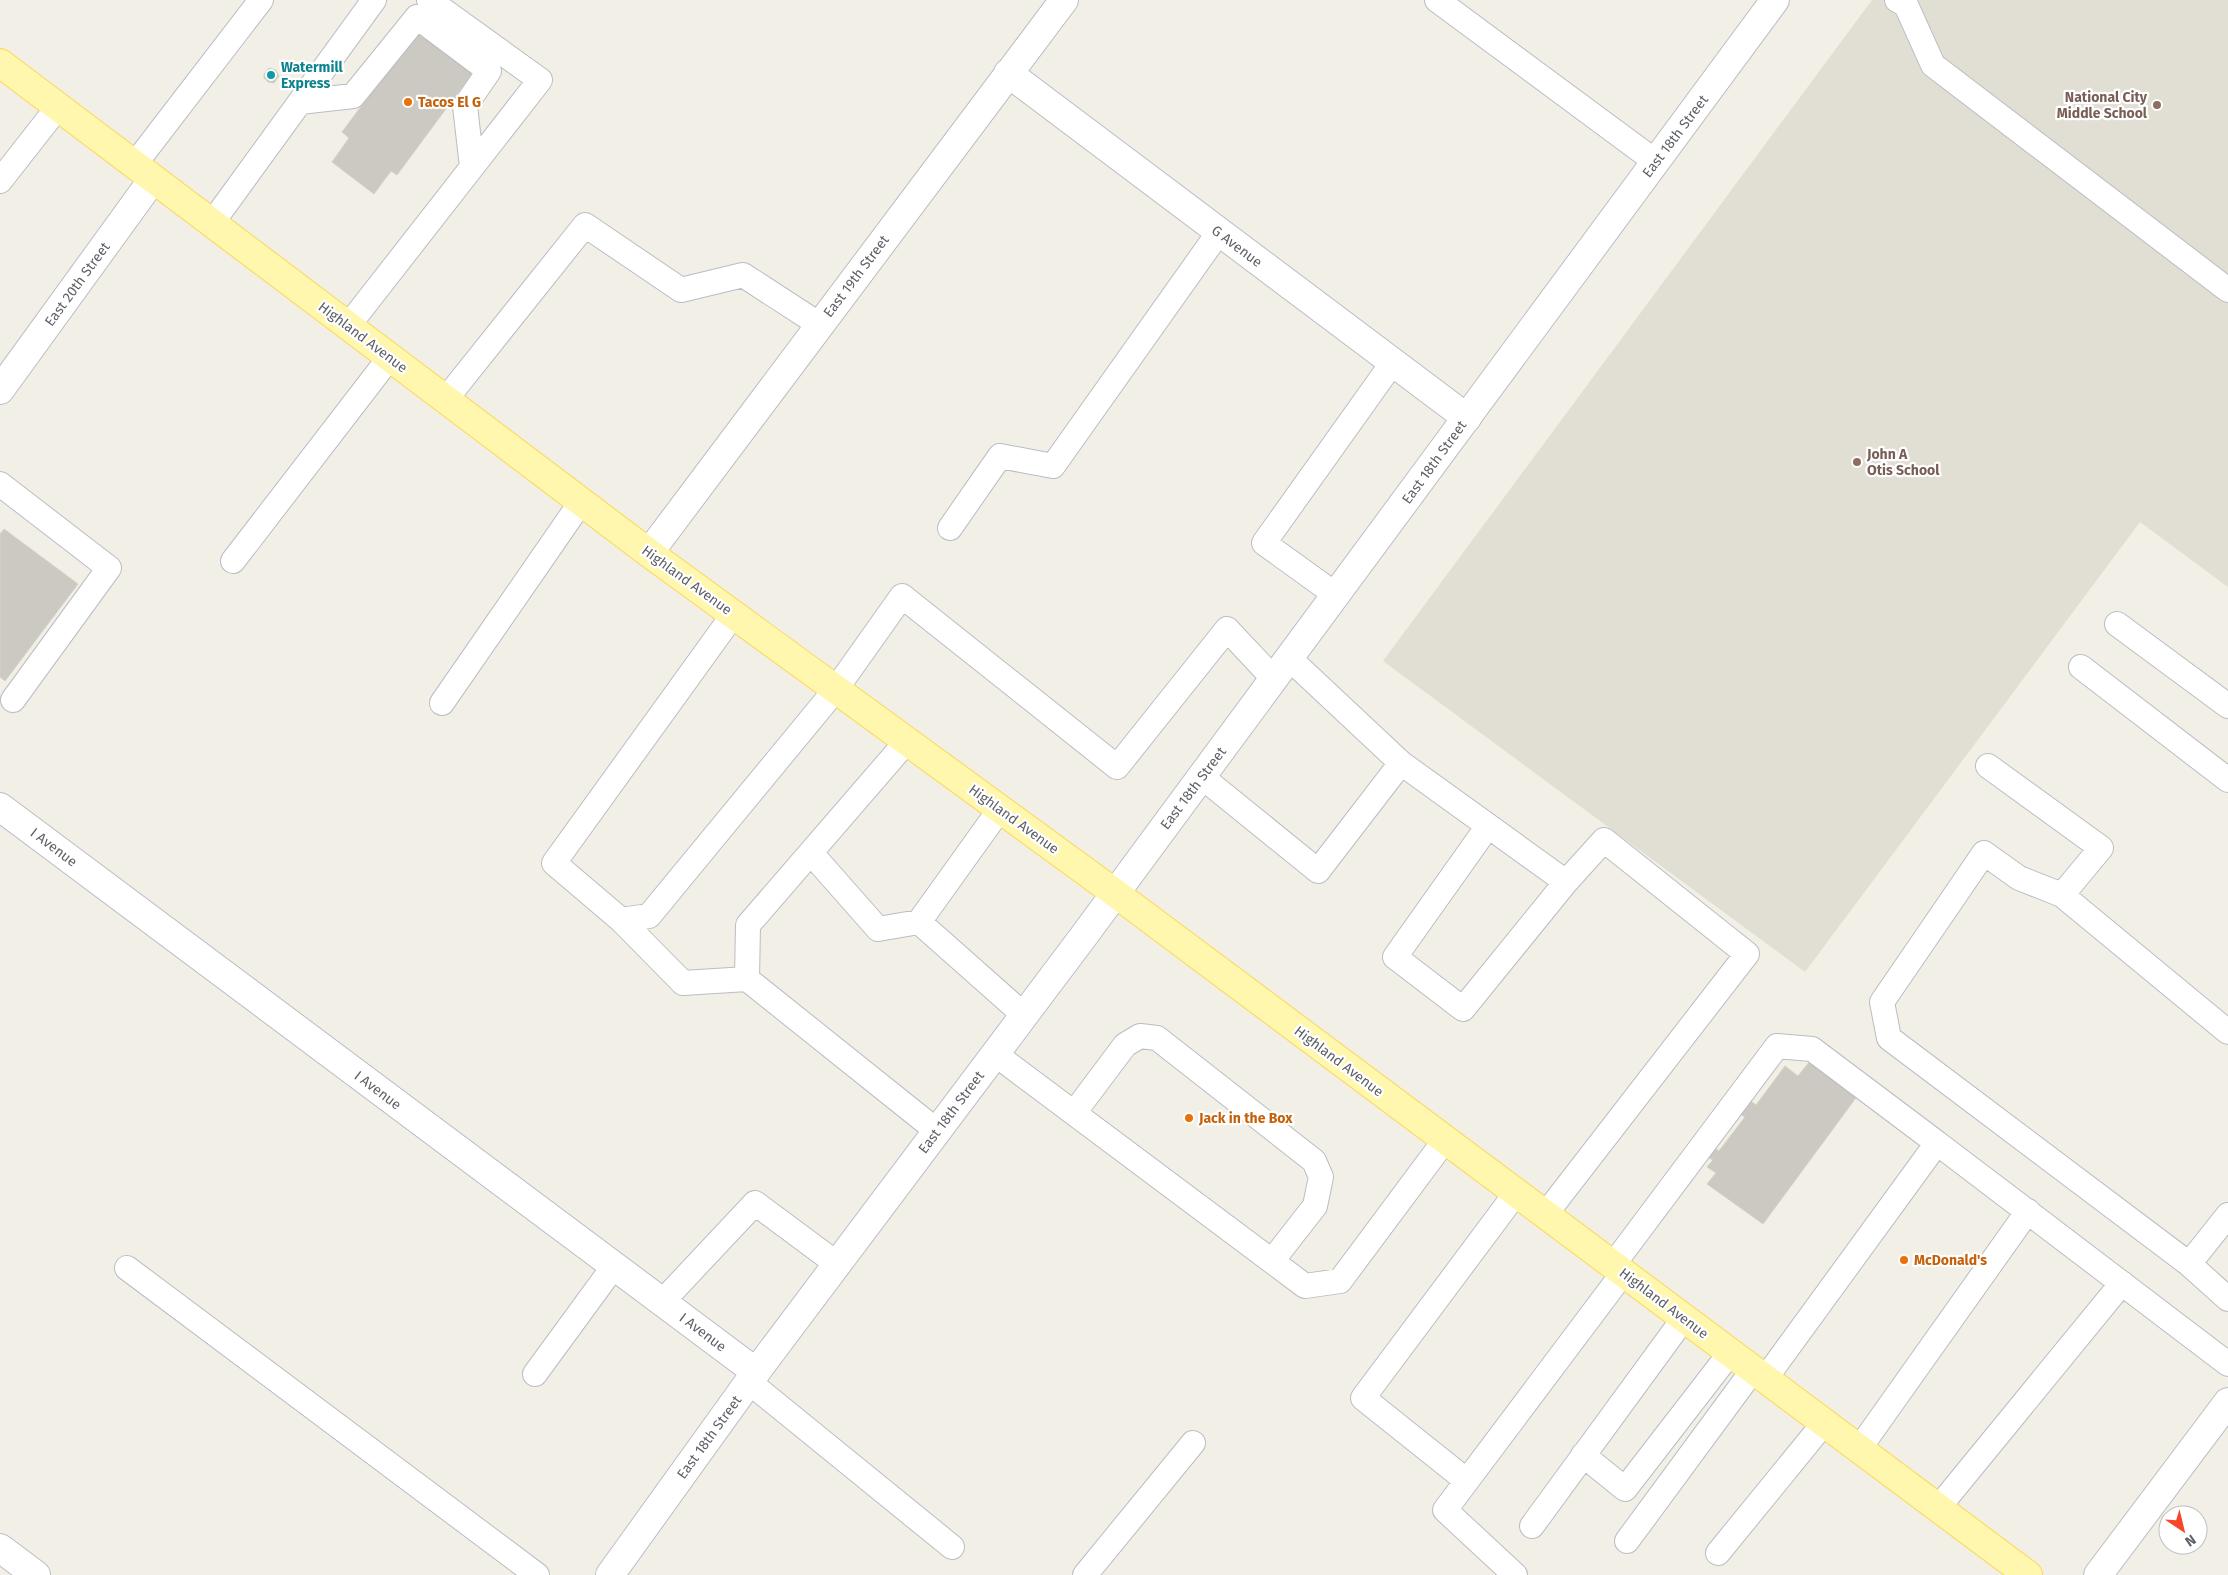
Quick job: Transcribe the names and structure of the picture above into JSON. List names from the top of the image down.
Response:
{
  "streets": {
    "main road": ["Highland Avenue"],
    "street": [
      "East 18th Street",
      "G Avenue",
      "East 19th Street",
      "East 20th Street",
      "I Avenue"
    ]
  },
  "crossings": [
    ["East 18th Street", "G Avenue"],
    ["East 18th Street", "Highland Avenue"],
    ["East 18th Street", "I Avenue"],
    ["G Avenue", "East 19th Street"],
    ["East 19th Street", "Highland Avenue"],
    ["East 20th Street", "Highland Avenue"]
  ],
  "places": [
    "Watermill Express",
    "Tacos El G",
    "National City Middle School",
    "John A Otis School",
    "Jack in the Box",
    "McDonald's"
  ],
  "north": "bottom right"
}
